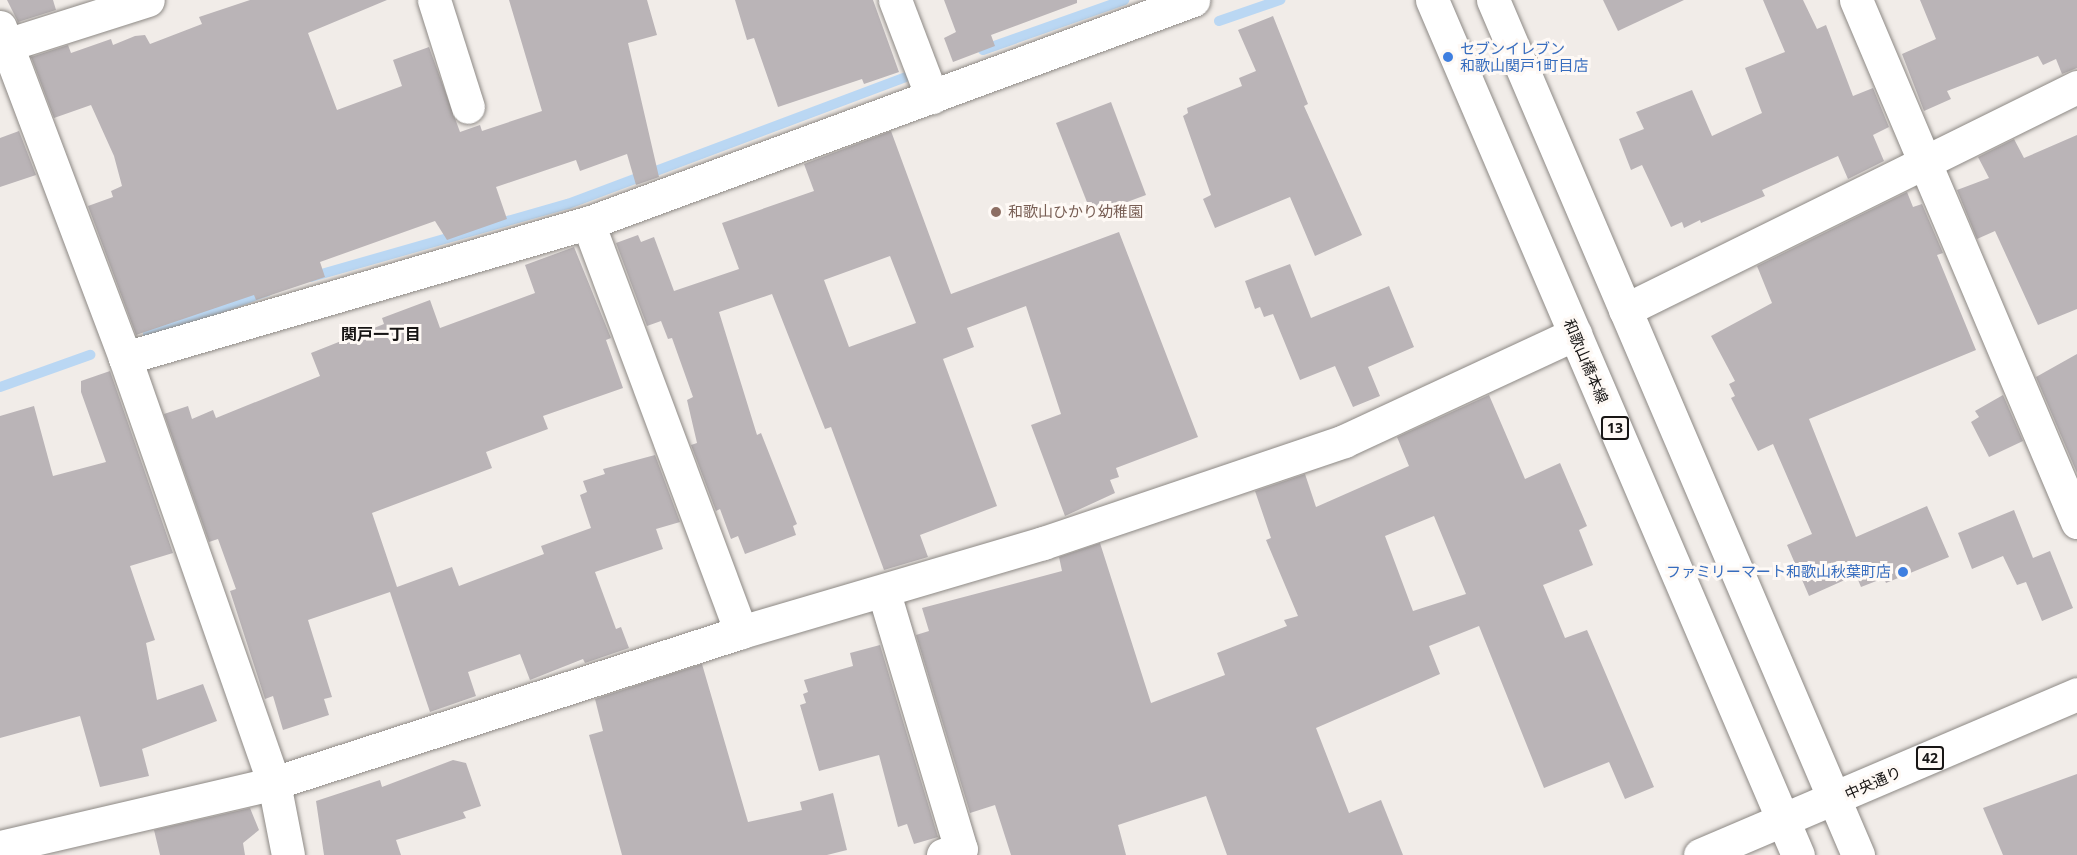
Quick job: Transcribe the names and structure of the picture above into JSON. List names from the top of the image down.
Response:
{
  "streets": {
    "main road": [
      "和歌山橋本線",
      "13",
      "42",
      "中央通り"
    ]
  },
  "crossings": [
    ["和歌山橋本線", "中央通り"]
  ],
  "districts": ["関戸一丁目"],
  "places": ["セブンイレブン 和歌山関戸1町目店", "和歌山ひかり幼稚園", "ファミリーマート和歌山秋葉町店"]
}
